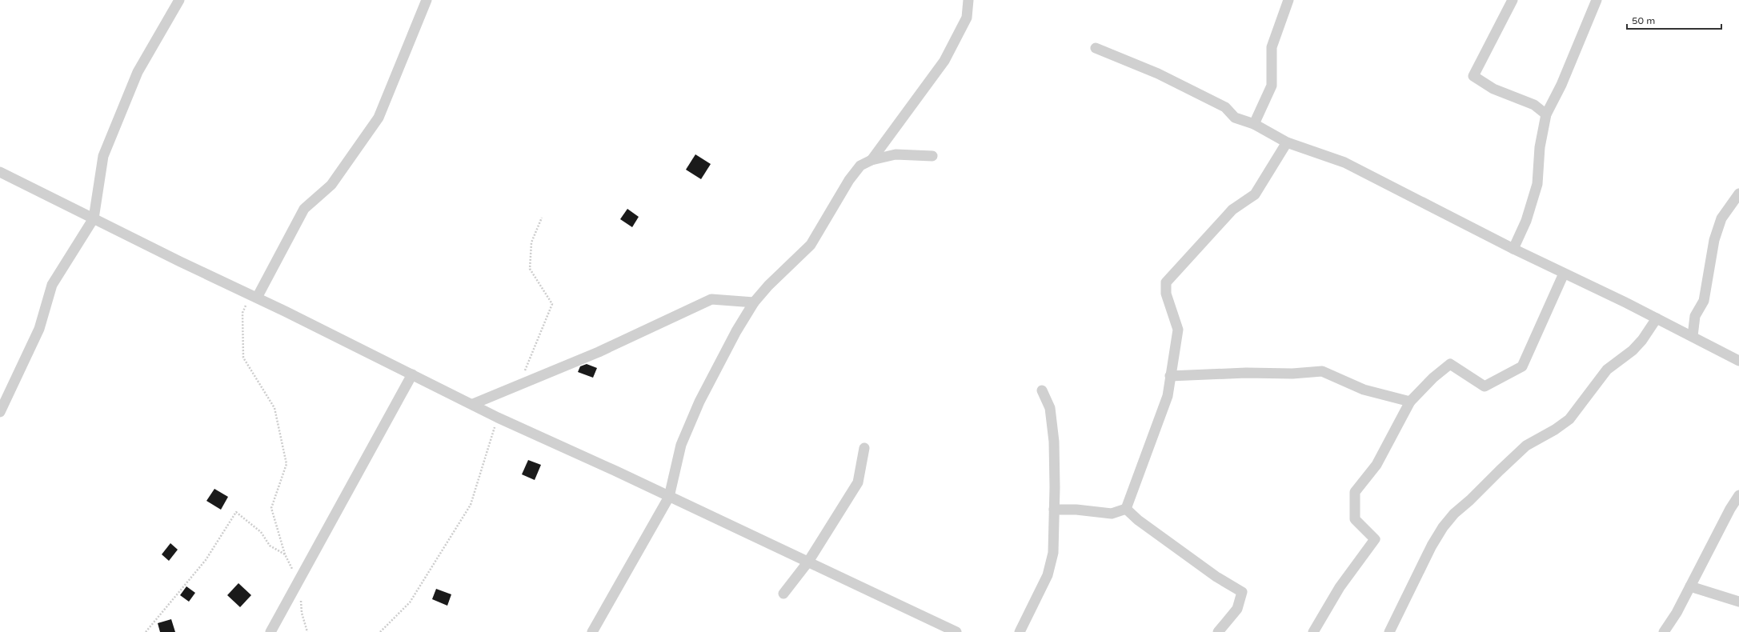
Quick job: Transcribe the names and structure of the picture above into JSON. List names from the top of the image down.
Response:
{
  "scale_bar": "50 m"
}
